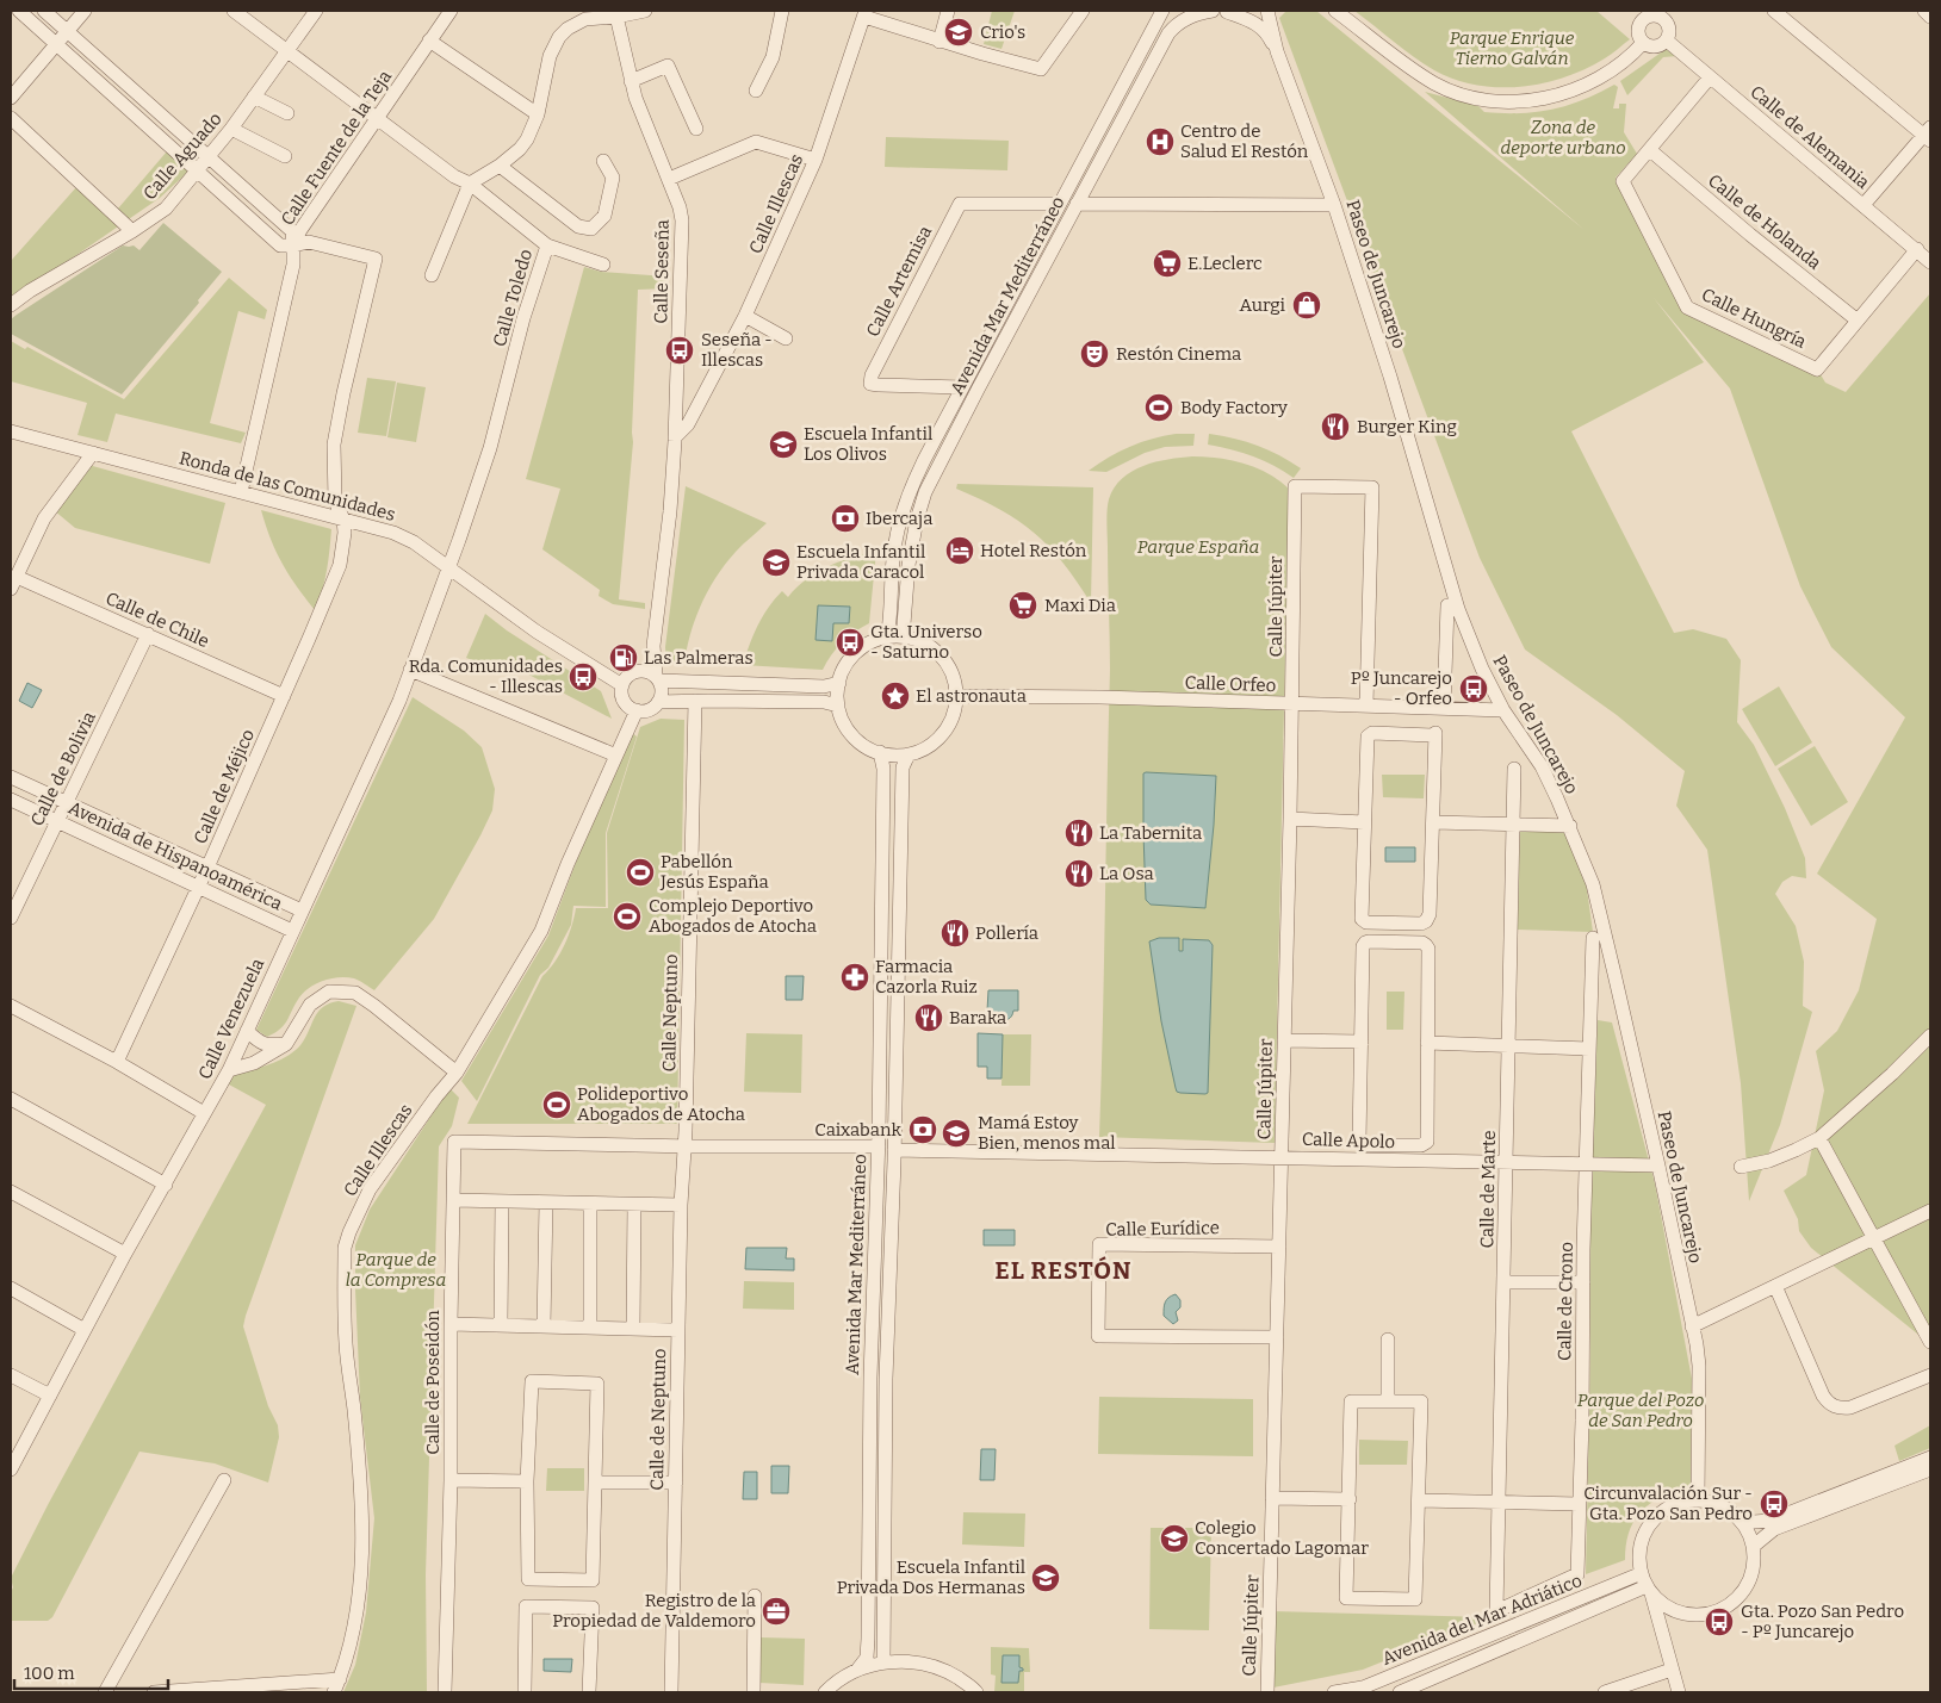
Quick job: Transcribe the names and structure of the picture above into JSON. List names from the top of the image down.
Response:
{
  "streets": {
    "street": [
      "Calle de Alemania",
      "Calle Fuente de la Teja",
      "Calle Aguado",
      "Calle Illescas",
      "Calle de Holanda",
      "Calle Seseña",
      "Paseo de Juncarejo",
      "Calle Artemisa",
      "Avenida Mar Mediterráneo",
      "Calle Toledo",
      "Calle Hungría",
      "Ronda de las Comunidades",
      "Calle Júpiter",
      "Calle de Chile",
      "Calle Orfeo",
      "Calle de Bolivia",
      "Calle de Méjico",
      "Avenida de Hispanoamérica",
      "Calle Neptuno",
      "Calle Venezuela",
      "Calle Apolo",
      "Calle de Marte",
      "Calle Eurídice",
      "Calle de Crono",
      "Calle de Poseidón",
      "Calle de Neptuno",
      "Avenida del Mar Adriático"
    ]
  },
  "crossings": [
    ["Calle de Alemania", "Calle Hungría"],
    ["Calle Fuente de la Teja", "Calle Toledo"],
    ["Calle Fuente de la Teja", "Ronda de las Comunidades"],
    ["Calle Fuente de la Teja", "Calle de Méjico"],
    ["Calle Aguado", "Calle Toledo"],
    ["Calle Illescas", "Calle Seseña"],
    ["Calle Illescas", "Ronda de las Comunidades"],
    ["Calle de Holanda", "Calle Hungría"],
    ["Paseo de Juncarejo", "Avenida Mar Mediterráneo"],
    ["Paseo de Juncarejo", "Calle Orfeo"],
    ["Paseo de Juncarejo", "Calle Apolo"],
    ["Paseo de Juncarejo", "Avenida del Mar Adriático"],
    ["Calle Artemisa", "Avenida Mar Mediterráneo"],
    ["Avenida Mar Mediterráneo", "Calle Orfeo"],
    ["Avenida Mar Mediterráneo", "Calle Apolo"],
    ["Calle Toledo", "Ronda de las Comunidades"],
    ["Calle Toledo", "Calle Venezuela"],
    ["Ronda de las Comunidades", "Calle de Méjico"],
    ["Ronda de las Comunidades", "Calle Venezuela"],
    ["Calle Júpiter", "Calle Orfeo"],
    ["Calle Júpiter", "Calle Apolo"],
    ["Calle Júpiter", "Calle Eurídice"],
    ["Calle de Chile", "Calle de Bolivia"],
    ["Calle de Chile", "Calle de Méjico"],
    ["Calle de Bolivia", "Avenida de Hispanoamérica"],
    ["Calle de Méjico", "Avenida de Hispanoamérica"],
    ["Avenida de Hispanoamérica", "Calle Venezuela"],
    ["Calle Neptuno", "Calle de Poseidón"],
    ["Calle Neptuno", "Calle de Neptuno"],
    ["Calle Apolo", "Calle de Marte"],
    ["Calle Apolo", "Calle de Crono"],
    ["Calle de Marte", "Calle de Crono"],
    ["Calle de Poseidón", "Calle de Neptuno"]
  ],
  "districts": ["EL RESTÓN"],
  "parks": [
    "Parque Enrique Tierno Galván",
    "Zona de deporte urbano",
    "Parque España",
    "Parque de la Compresa",
    "Parque del Pozo de San Pedro"
  ],
  "places": {
    "school or university": [
      "Crio's",
      "Escuela Infantil Los Olivos",
      "Escuela Infantil Privada Caracol",
      "Mamá Estoy Bien, menos mal",
      "Colegio Concertado Lagomar",
      "Escuela Infantil Privada Dos Hermanas"
    ],
    "hospital": ["Centro de Salud El Restón"],
    "supermarket": ["E.Leclerc", "Maxi Dia"],
    "shop": ["Aurgi"],
    "bus stop": [
      "Seseña - Illescas",
      "Gta. Universo - Saturno",
      "Rda. Comunidades - Illescas",
      "Pº Juncarejo - Orfeo",
      "Circunvalación Sur - Gta. Pozo San Pedro",
      "Gta. Pozo San Pedro - Pº Juncarejo"
    ],
    "theatre": ["Restón Cinema"],
    "sports": [
      "Body Factory",
      "Pabellón Jesús España",
      "Complejo Deportivo Abogados de Atocha",
      "Polideportivo Abogados de Atocha"
    ],
    "restaurant": [
      "Burger King",
      "La Tabernita",
      "La Osa",
      "Pollería",
      "Baraka"
    ],
    "bank": ["Ibercaja", "Caixabank"],
    "hotel": ["Hotel Restón"],
    "fuel station": ["Las Palmeras"],
    "place": ["El astronauta"],
    "pharmacy": ["Farmacia Cazorla Ruiz"],
    "office": ["Registro de la Propiedad de Valdemoro"]
  },
  "scale_bar": "100 m"
}
